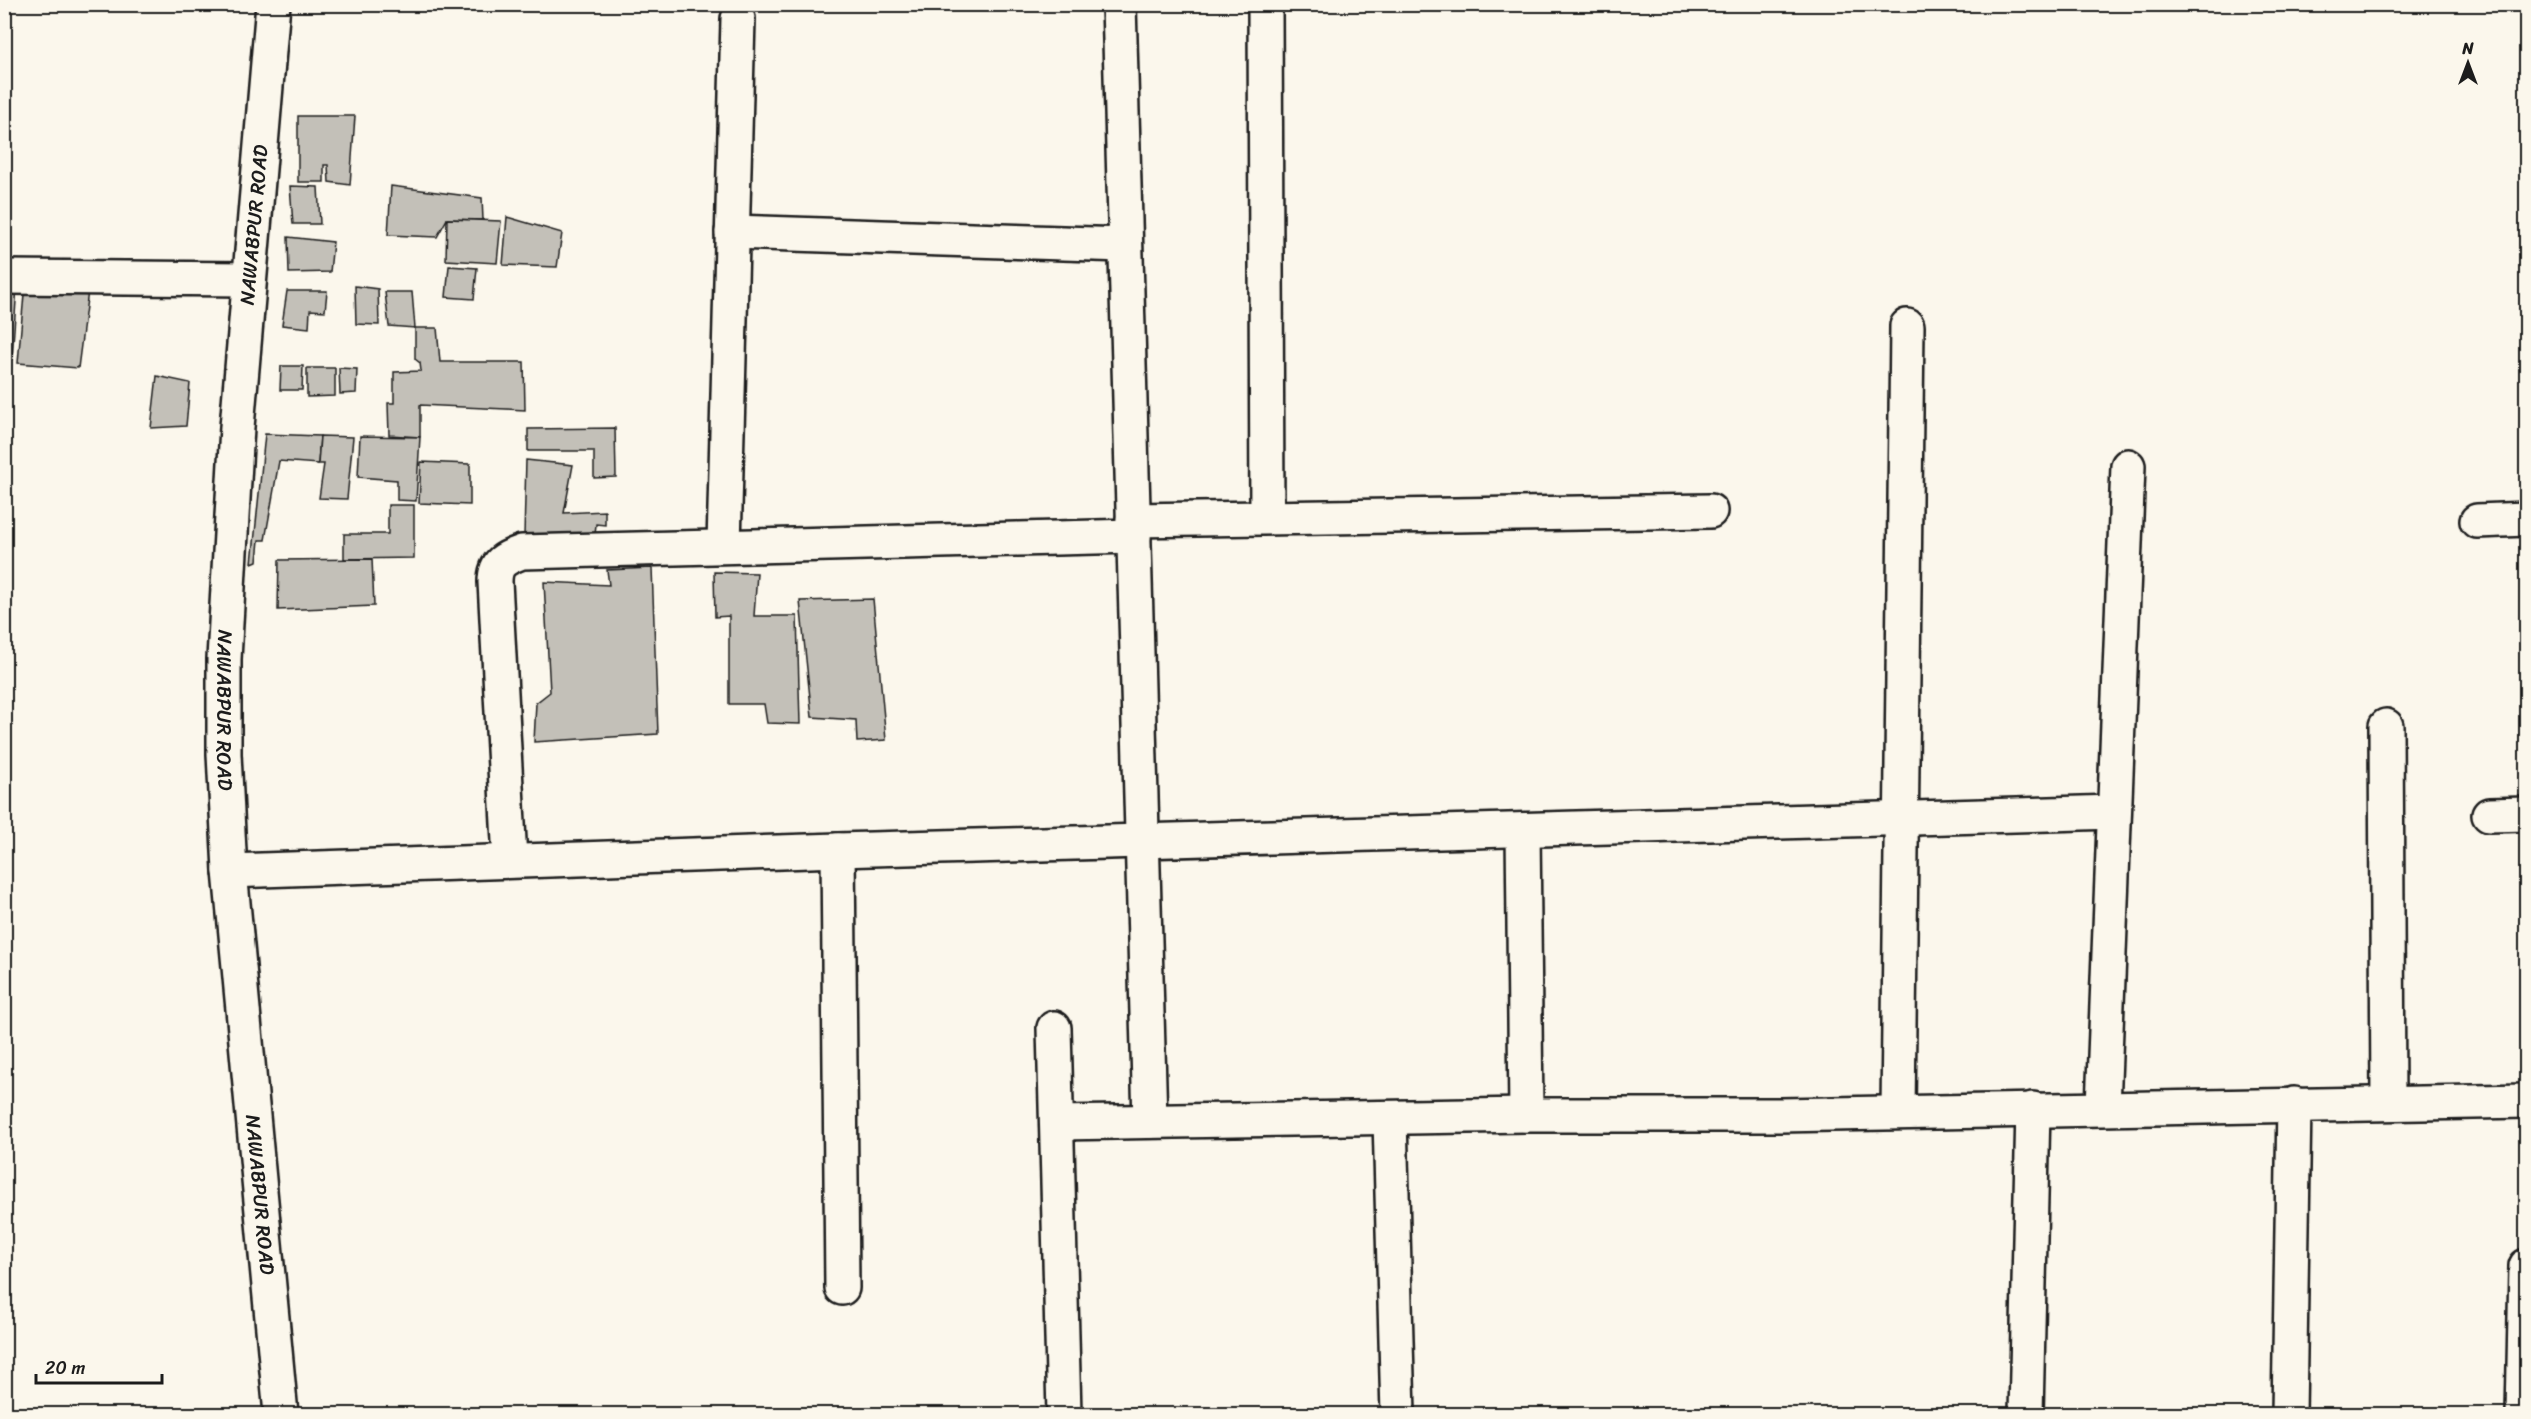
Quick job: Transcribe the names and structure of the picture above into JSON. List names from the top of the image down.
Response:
{
  "streets": {
    "street": ["NAWABPUR ROAD"]
  },
  "scale_bar": "20 m",
  "north": "top"
}
